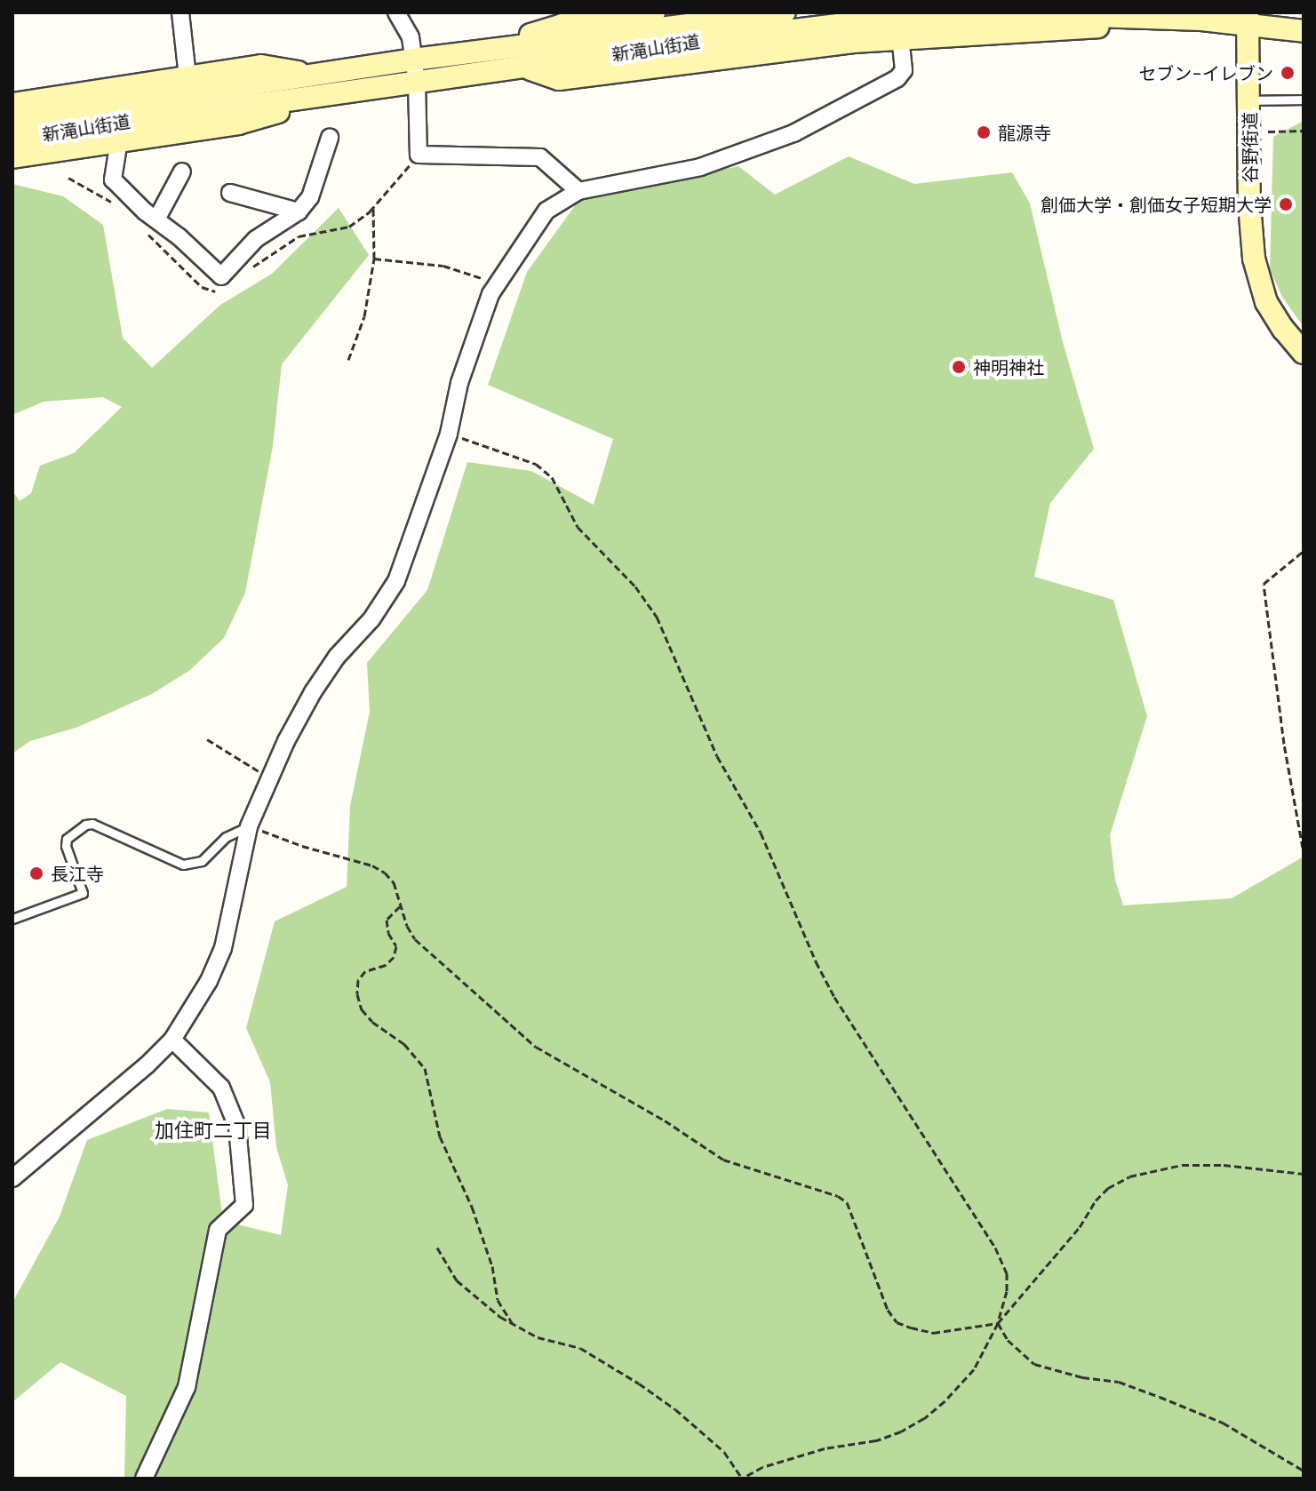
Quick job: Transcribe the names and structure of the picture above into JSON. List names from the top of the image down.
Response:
{
  "streets": {
    "main road": ["新滝山街道", "谷野街道"]
  },
  "crossings": [
    ["新滝山街道", "谷野街道"]
  ],
  "districts": ["加住町二丁目"],
  "places": [
    "セブン-イレブン",
    "龍源寺",
    "創価大学・創価女子短期大学",
    "神明神社",
    "長江寺"
  ]
}
